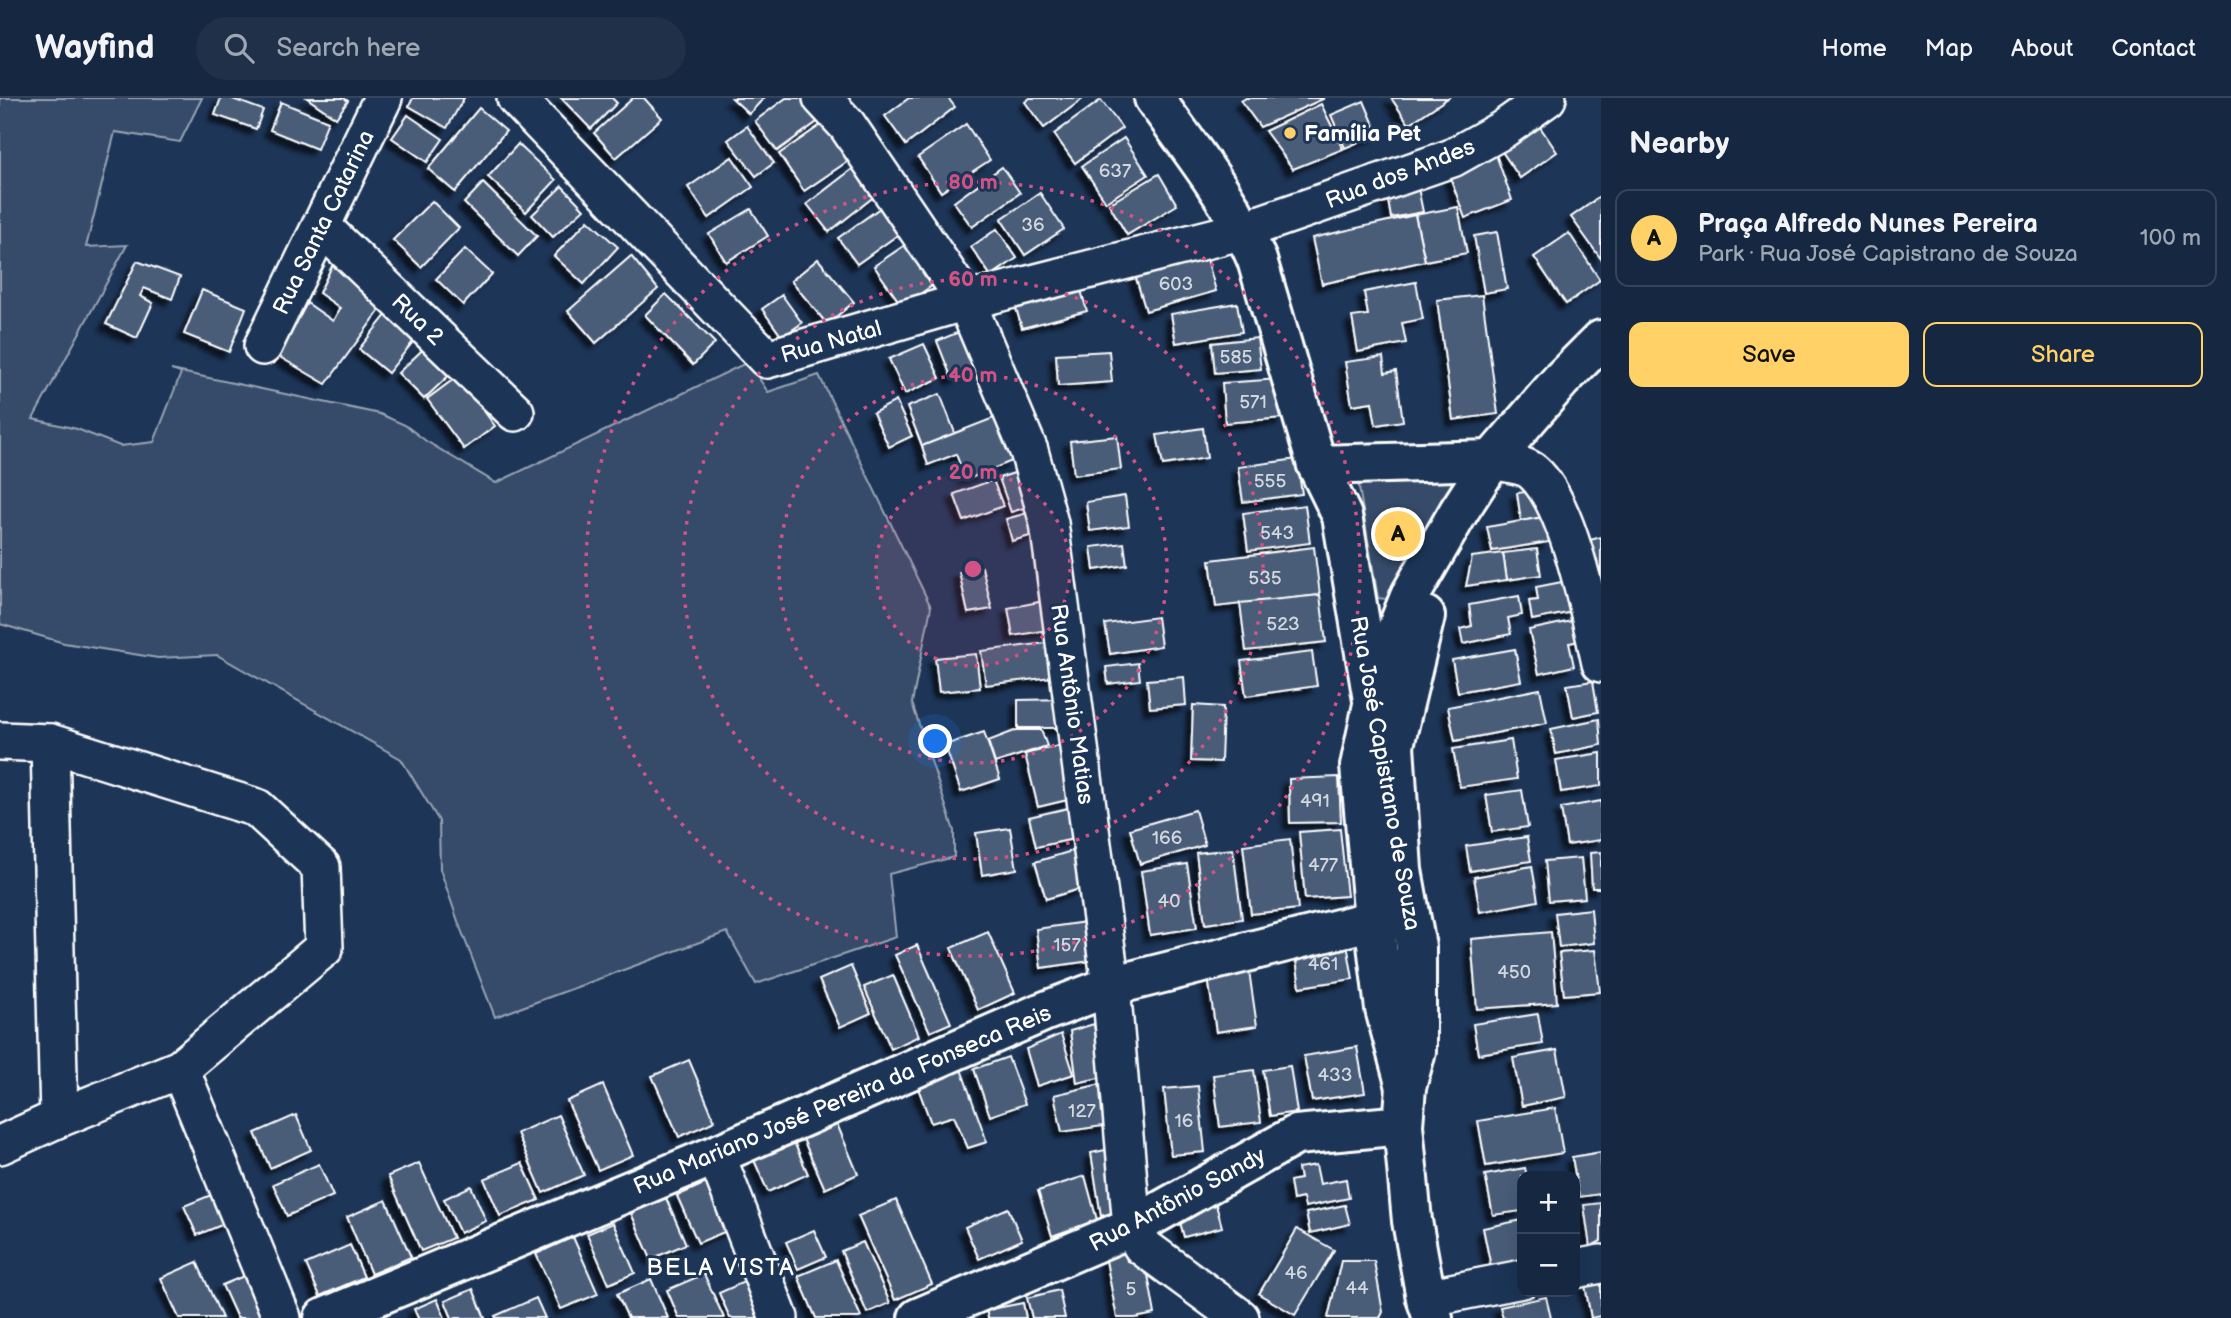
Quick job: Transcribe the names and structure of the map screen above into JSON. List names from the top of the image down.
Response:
{
  "streets": {
    "main road": ["Rua José Capistrano de Souza", "Rua Mariano José Pereira da Fonseca Reis", "Rua Antônio Sandy"],
    "street": [
      "Rua dos Andes",
      "Rua Santa Catarina",
      "Rua 2",
      "Rua Natal",
      "Rua Antônio Matias"
    ]
  },
  "crossings": [
    ["Rua dos Andes", "Rua Natal"],
    ["Rua dos Andes", "Rua José Capistrano de Souza"],
    ["Rua Santa Catarina", "Rua 2"],
    ["Rua Natal", "Rua Antônio Matias"],
    ["Rua Natal", "Rua José Capistrano de Souza"],
    ["Rua Antônio Matias", "Rua Mariano José Pereira da Fonseca Reis"],
    ["Rua Antônio Matias", "Rua Antônio Sandy"],
    ["Rua José Capistrano de Souza", "Rua Mariano José Pereira da Fonseca Reis"],
    ["Rua José Capistrano de Souza", "Rua Antônio Sandy"]
  ],
  "districts": ["BELA VISTA"],
  "places": ["Família Pet"],
  "house_numbers": [
    "637",
    "36",
    "603",
    "585",
    "571",
    "555",
    "543",
    "535",
    "523",
    "491",
    "166",
    "477",
    "40",
    "157",
    "461",
    "450",
    "433",
    "127",
    "16",
    "46",
    "44",
    "5"
  ],
  "page": {
    "header": "Wayfind",
    "search": "Search here",
    "nav": [
      "Home",
      "Map",
      "About",
      "Contact"
    ],
    "heading": "Nearby",
    "list": [
      {
        "mark": "A",
        "name": "Praça Alfredo Nunes Pereira",
        "note": "Park · Rua José Capistrano de Souza",
        "value": "100 m"
      }
    ],
    "buttons": ["Save", "Share"],
    "pins": "A",
    "map_buttons": ["+", "−"]
  },
  "rings": [
    "80 m",
    "60 m",
    "40 m",
    "20 m"
  ]
}
